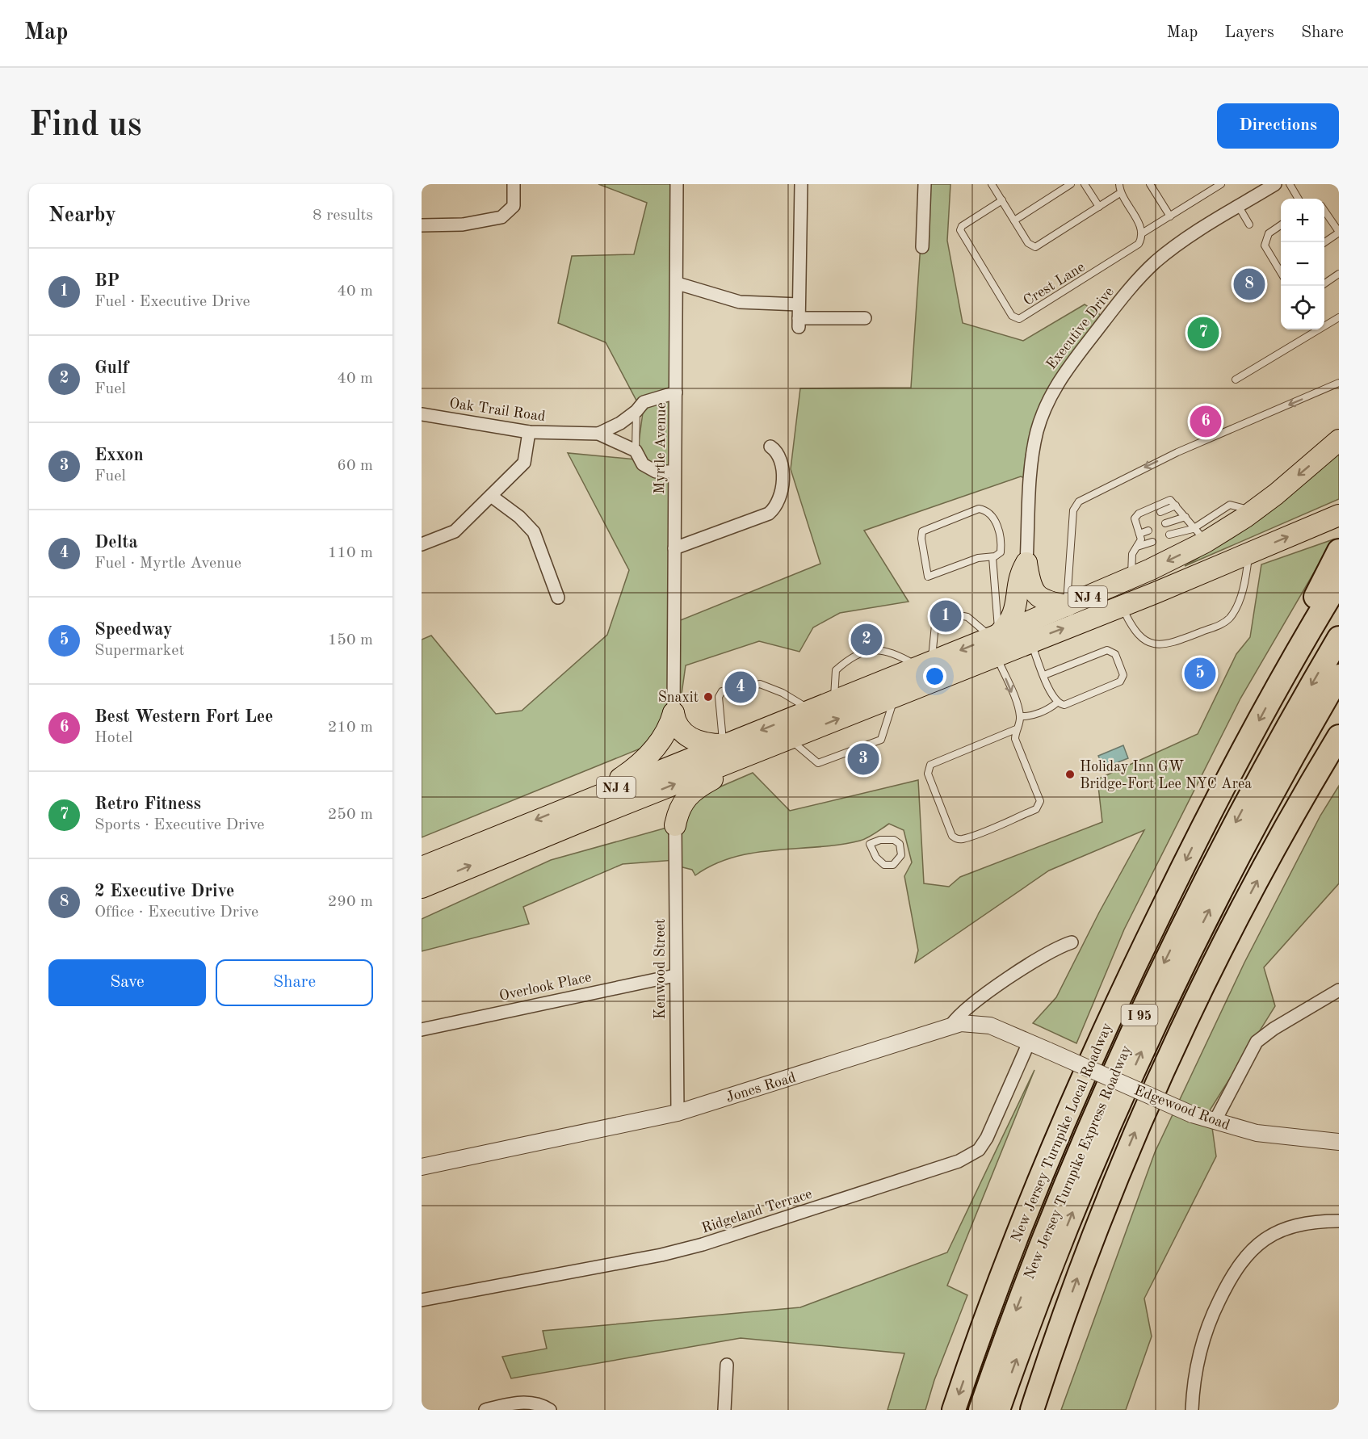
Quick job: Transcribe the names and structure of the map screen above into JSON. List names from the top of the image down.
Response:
{
  "streets": {
    "highway": [
      "NJ 4",
      "I 95",
      "New Jersey Turnpike Local Roadway",
      "New Jersey Turnpike Express Roadway"
    ],
    "street": [
      "Executive Drive",
      "Oak Trail Road",
      "Myrtle Avenue",
      "Kenwood Street",
      "Overlook Place",
      "Jones Road",
      "Edgewood Road",
      "Ridgeland Terrace"
    ],
    "lane": ["Crest Lane"]
  },
  "crossings": [
    ["Kenwood Street", "Overlook Place"],
    ["Kenwood Street", "Jones Road"],
    ["Jones Road", "Edgewood Road"],
    ["Edgewood Road", "Ridgeland Terrace"]
  ],
  "places": ["Snaxit", "Holiday Inn GW Bridge-Fort Lee NYC Area"],
  "page": {
    "header": "Map",
    "nav": ["Map", "Layers", "Share"],
    "buttons": [
      "Directions",
      ["Save", "Share"]
    ],
    "title": "Find us",
    "heading": ["Nearby", "8 results"],
    "map_buttons": ["+", "−"],
    "list": [
      {
        "mark": "1",
        "name": "BP",
        "note": "Fuel · Executive Drive",
        "value": "40 m"
      },
      {
        "mark": "2",
        "name": "Gulf",
        "note": "Fuel",
        "value": "40 m"
      },
      {
        "mark": "3",
        "name": "Exxon",
        "note": "Fuel",
        "value": "60 m"
      },
      {
        "mark": "4",
        "name": "Delta",
        "note": "Fuel · Myrtle Avenue",
        "value": "110 m"
      },
      {
        "mark": "5",
        "name": "Speedway",
        "note": "Supermarket",
        "value": "150 m"
      },
      {
        "mark": "6",
        "name": "Best Western Fort Lee",
        "note": "Hotel",
        "value": "210 m"
      },
      {
        "mark": "7",
        "name": "Retro Fitness",
        "note": "Sports · Executive Drive",
        "value": "250 m"
      },
      {
        "mark": "8",
        "name": "2 Executive Drive",
        "note": "Office · Executive Drive",
        "value": "290 m"
      }
    ],
    "pins": [
      "8",
      "7",
      "6",
      "1",
      "2",
      "5",
      "4",
      "3"
    ]
  }
}
